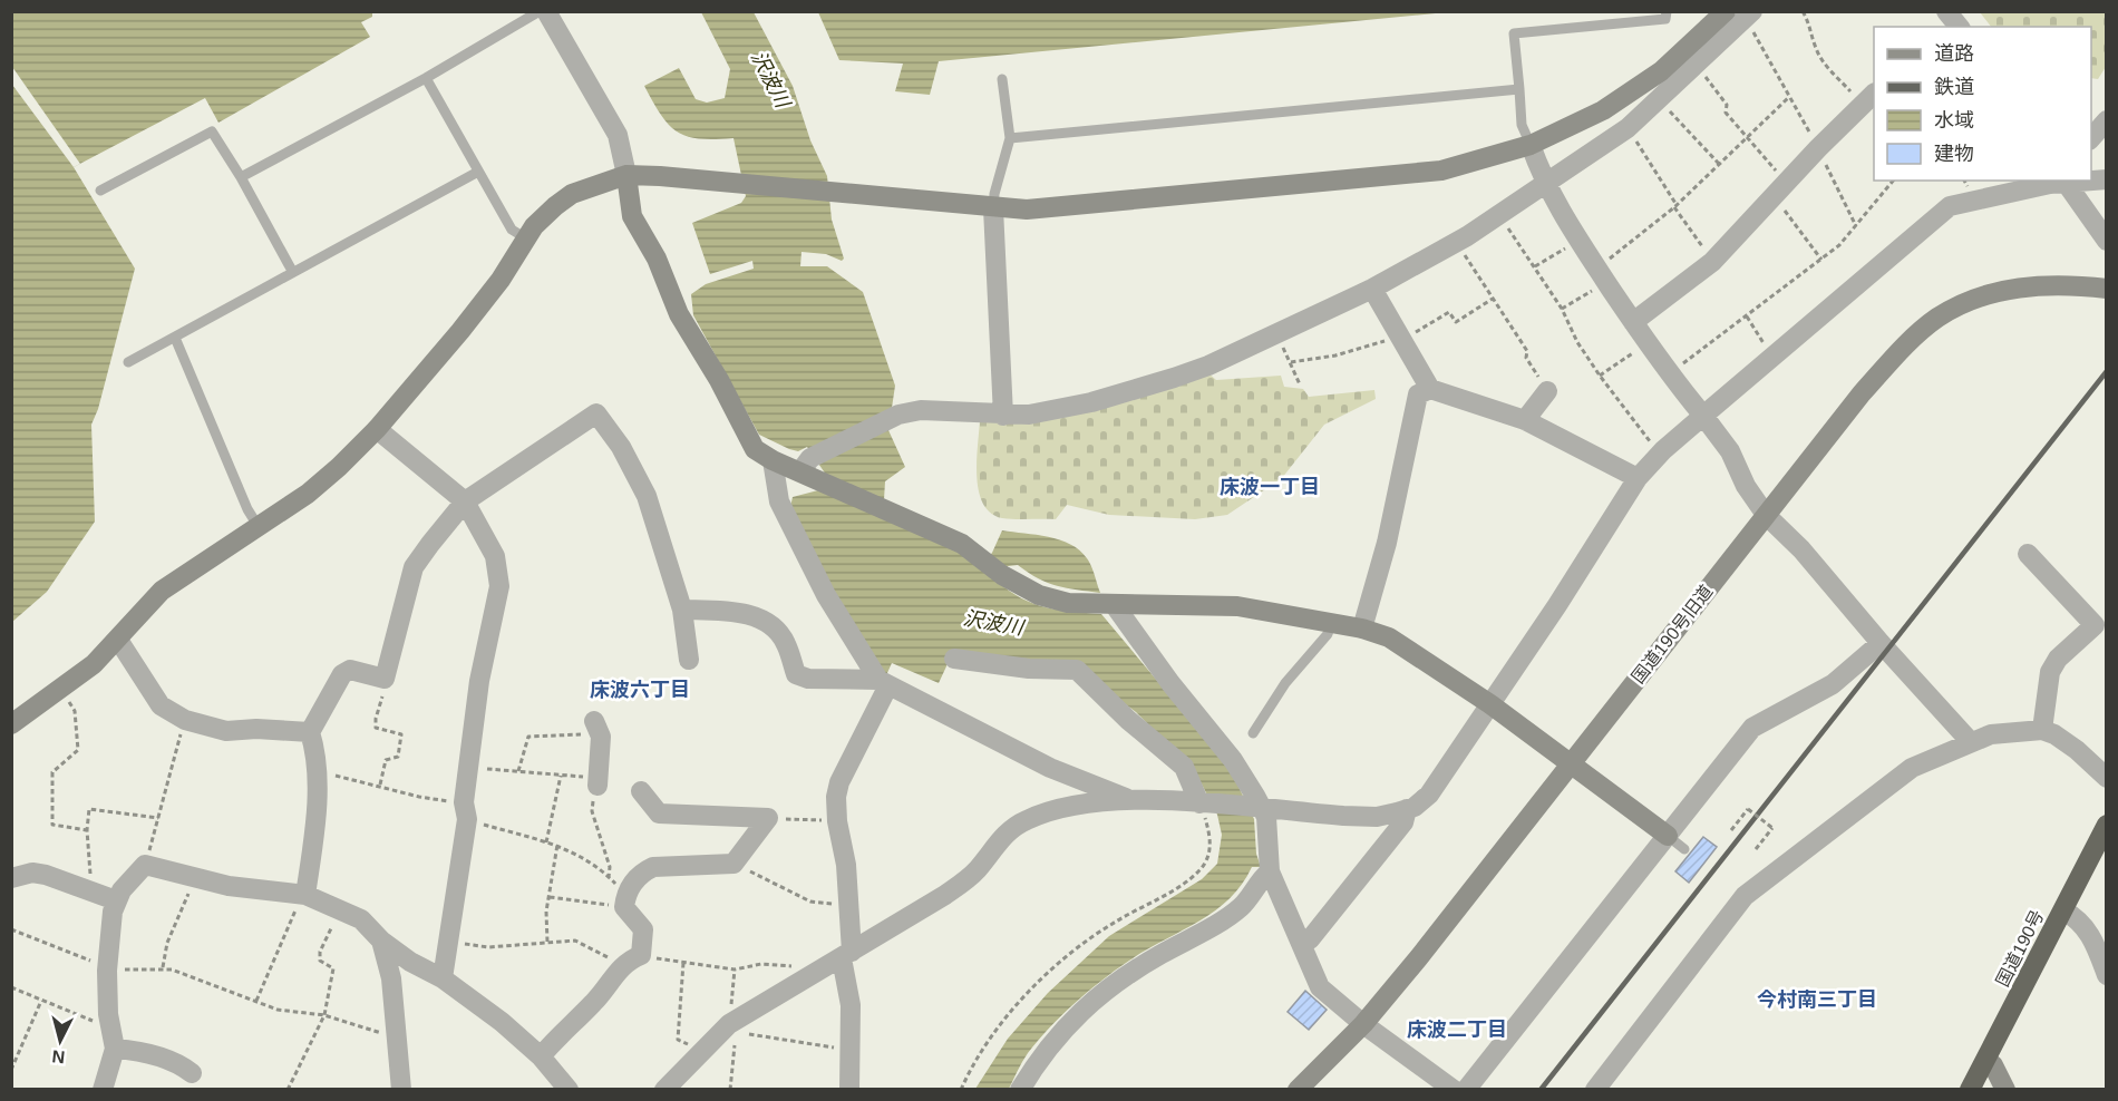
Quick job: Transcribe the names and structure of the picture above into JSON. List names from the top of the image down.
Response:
{
  "streets": {
    "highway": ["国道190号"],
    "street": ["国道190号旧道"]
  },
  "districts": [
    "床波一丁目",
    "床波六丁目",
    "今村南三丁目",
    "床波二丁目"
  ],
  "water": ["沢波川"],
  "legend": [
    "道路",
    "鉄道",
    "水域",
    "建物"
  ],
  "north": "bottom"
}
